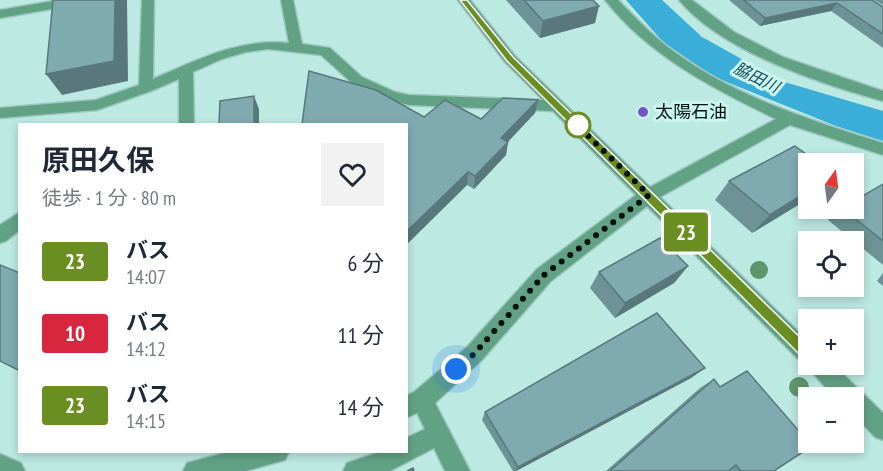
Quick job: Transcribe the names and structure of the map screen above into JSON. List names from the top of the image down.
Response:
{
  "water": ["脇田川"],
  "places": ["太陽石油"],
  "lines": ["bus line 23"],
  "north": "top",
  "page": {
    "on_map": "23",
    "heading": ["原田久保", "徒歩 · 1 分 · 80 m"],
    "map_buttons": ["+", "−"],
    "list": [
      {
        "mark": "23",
        "name": "バス",
        "note": "14:07",
        "value": "6 分"
      },
      {
        "mark": "10",
        "name": "バス",
        "note": "14:12",
        "value": "11 分"
      },
      {
        "mark": "23",
        "name": "バス",
        "note": "14:15",
        "value": "14 分"
      }
    ]
  }
}
